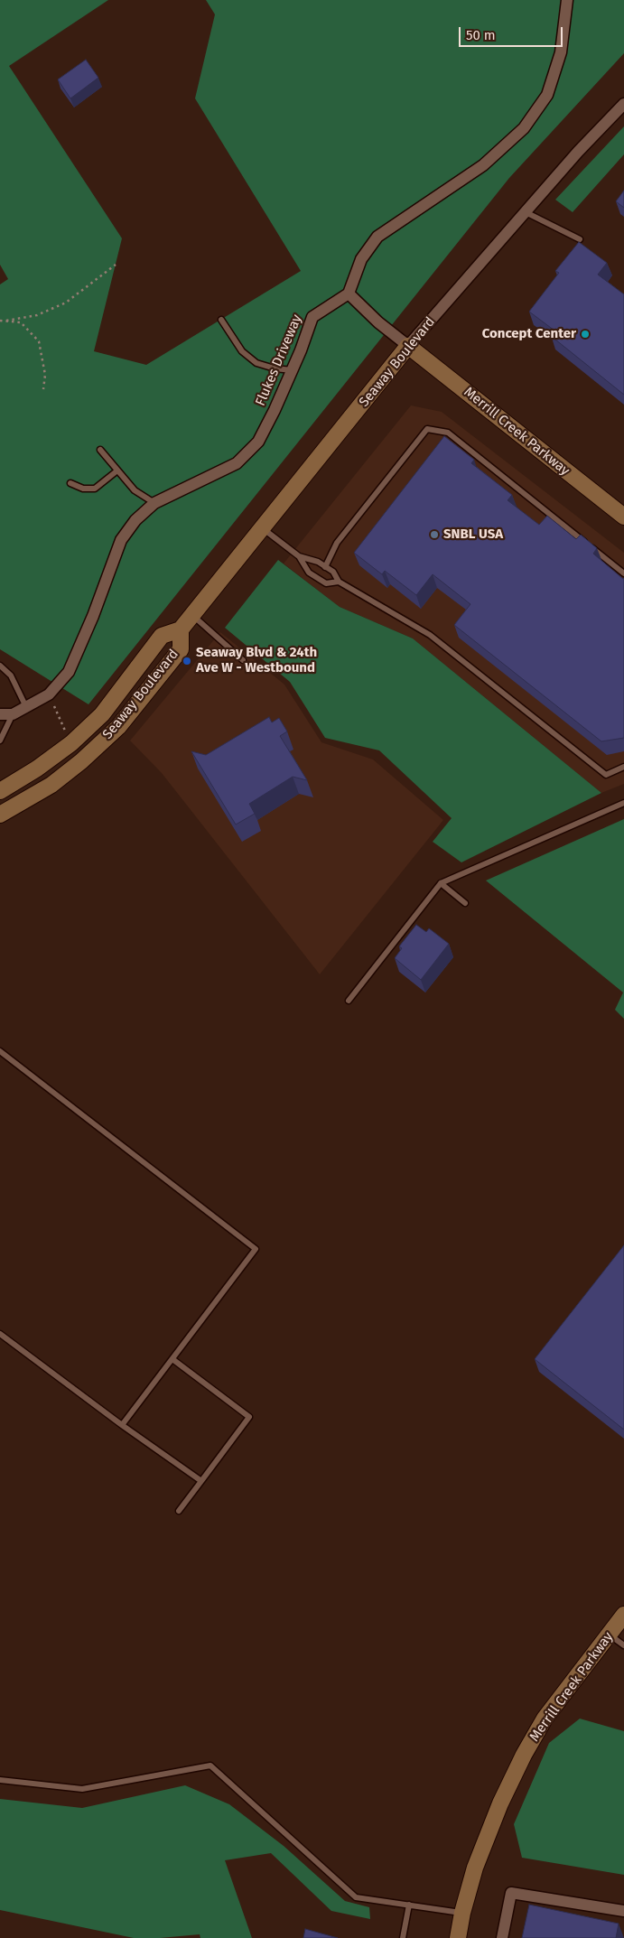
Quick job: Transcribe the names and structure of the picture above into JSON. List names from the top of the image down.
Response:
{
  "streets": {
    "street": ["Flukes Driveway", "Seaway Boulevard", "Merrill Creek Parkway"]
  },
  "crossings": [
    ["Seaway Boulevard", "Merrill Creek Parkway"]
  ],
  "places": ["Concept Center", "SNBL USA", "Seaway Blvd & 24th Ave W - Westbound"],
  "scale_bar": "50 m"
}
